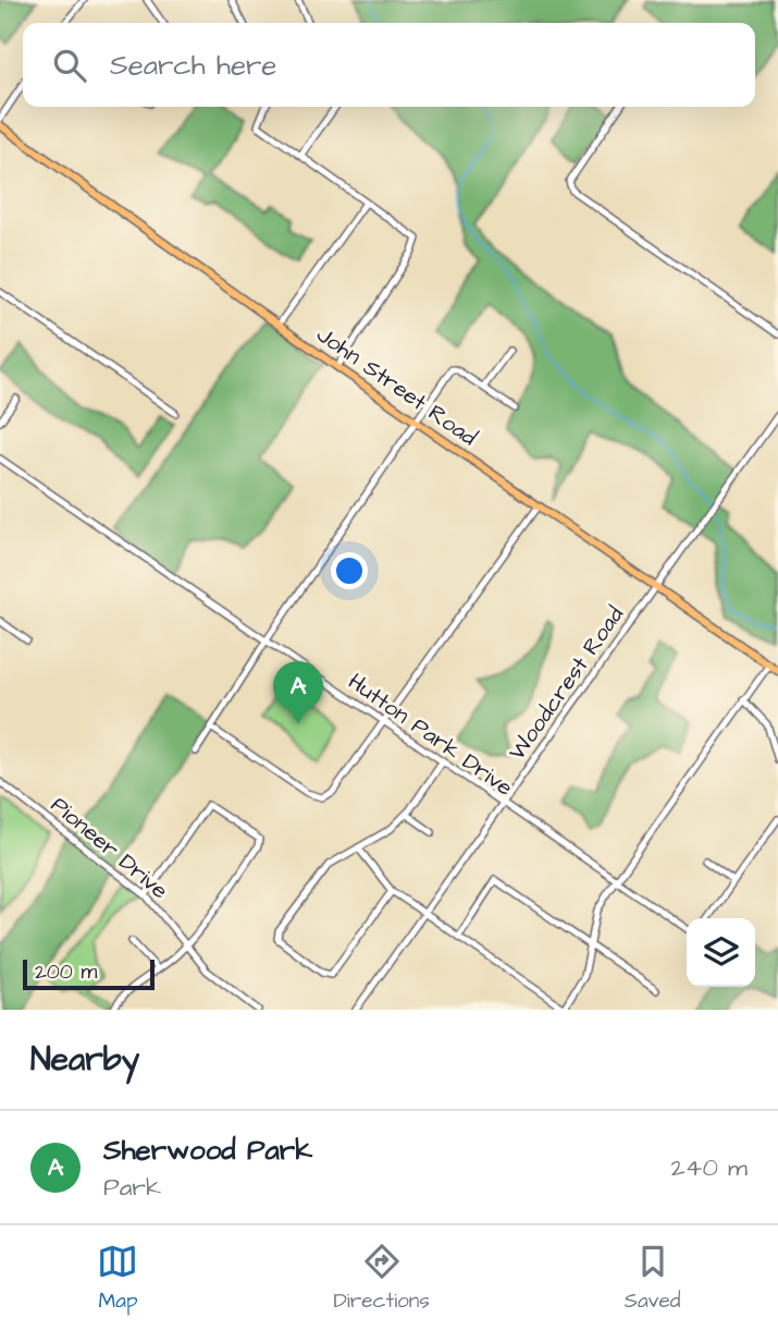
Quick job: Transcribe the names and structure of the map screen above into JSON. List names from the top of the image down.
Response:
{
  "streets": {
    "main road": ["John Street Road"],
    "street": ["Woodcrest Road", "Hutton Park Drive", "Pioneer Drive"]
  },
  "crossings": [
    ["John Street Road", "Woodcrest Road"],
    ["Woodcrest Road", "Hutton Park Drive"]
  ],
  "scale_bar": "200 m",
  "page": {
    "search": "Search here",
    "pins": "A",
    "scale": "200 m",
    "heading": "Nearby",
    "list": [
      {
        "mark": "A",
        "name": "Sherwood Park",
        "note": "Park",
        "value": "240 m"
      }
    ],
    "nav": ["Map", "Directions", "Saved"]
  }
}
